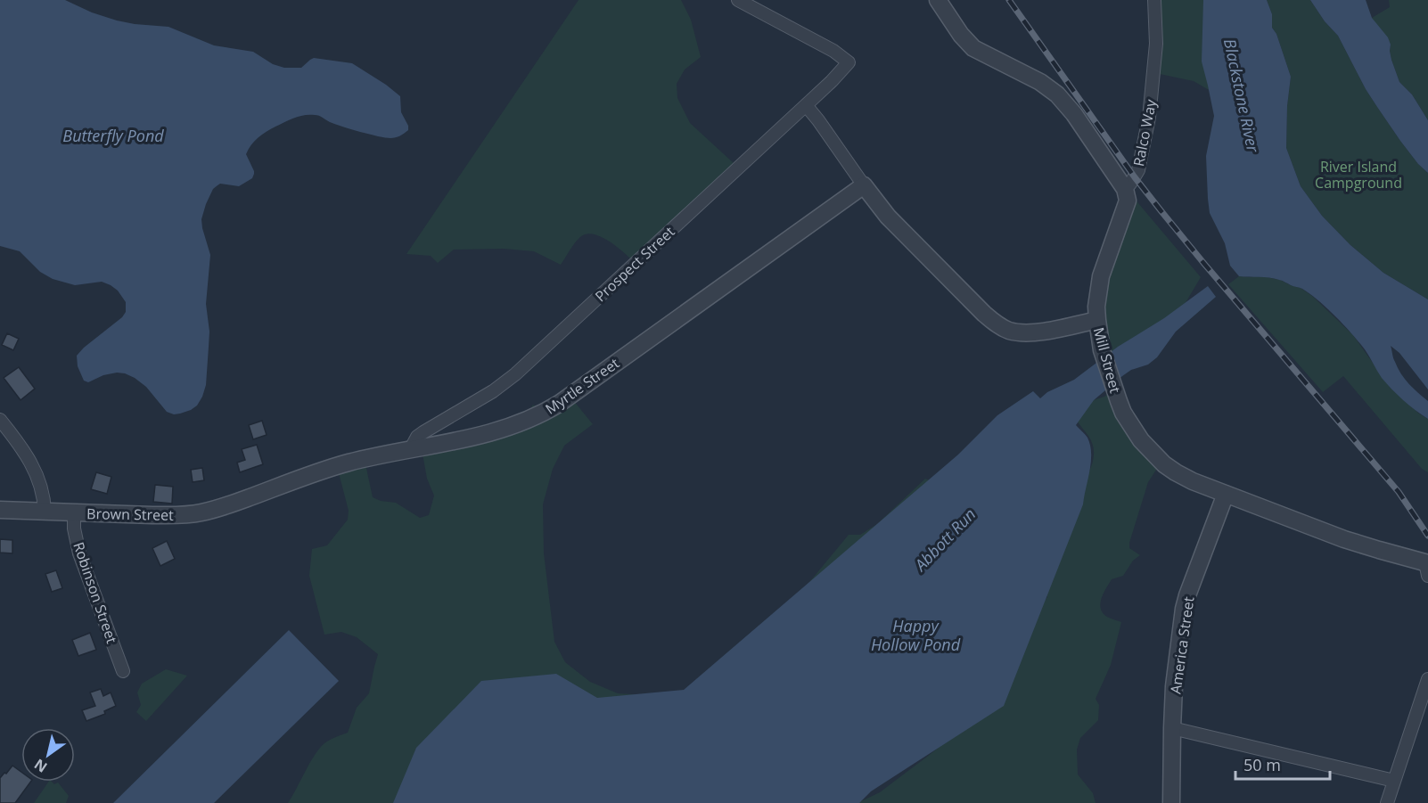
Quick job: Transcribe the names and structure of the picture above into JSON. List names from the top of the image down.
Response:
{
  "streets": {
    "street": [
      "Ralco Way",
      "Prospect Street",
      "Mill Street",
      "Myrtle Street",
      "Brown Street",
      "Robinson Street",
      "America Street"
    ]
  },
  "crossings": [
    ["Ralco Way", "Mill Street"],
    ["Prospect Street", "Mill Street"],
    ["Prospect Street", "Myrtle Street"],
    ["Mill Street", "Myrtle Street"],
    ["Mill Street", "America Street"],
    ["Myrtle Street", "Brown Street"],
    ["Brown Street", "Robinson Street"]
  ],
  "water": [
    "Blackstone River",
    "Butterfly Pond",
    "Abbott Run",
    "Happy Hollow Pond"
  ],
  "parks": ["River Island Campground"],
  "scale_bar": "50 m",
  "north": "bottom left"
}
